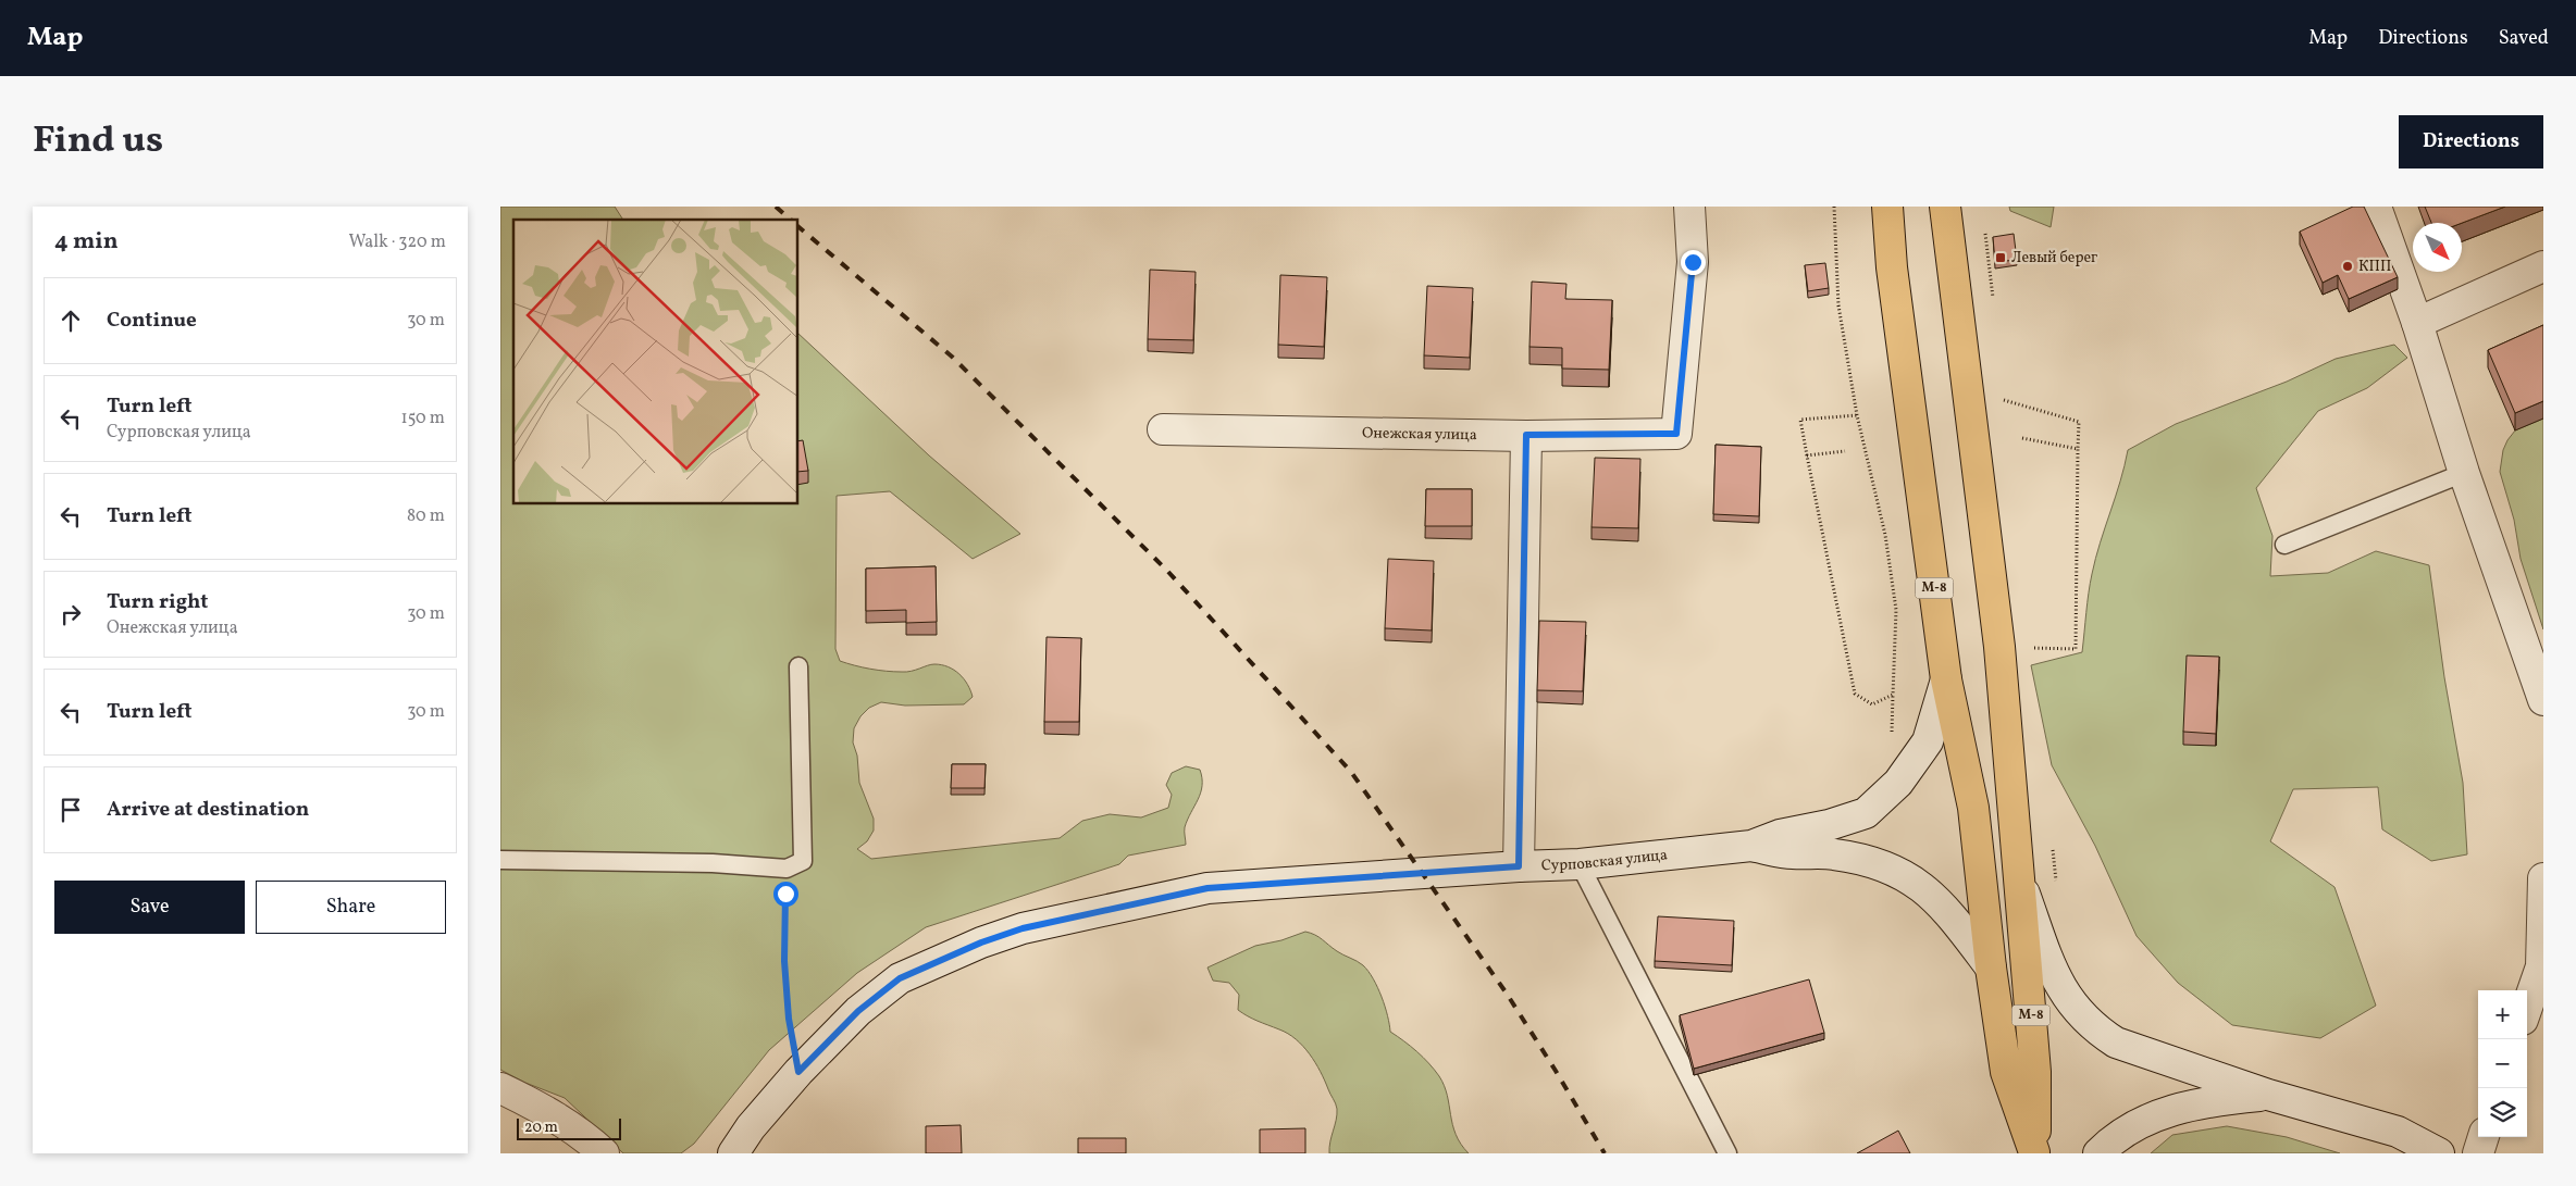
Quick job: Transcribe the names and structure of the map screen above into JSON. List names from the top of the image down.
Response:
{
  "streets": {
    "main road": ["Онежская улица", "М-8", "Сурповская улица"]
  },
  "places": {
    "transit": ["Левый берег"],
    "other": ["КПП"]
  },
  "scale_bar": "20 m",
  "north": "bottom right",
  "page": {
    "header": "Map",
    "nav": ["Map", "Directions", "Saved"],
    "title": "Find us",
    "buttons": [
      "Directions",
      ["Save", "Share"]
    ],
    "heading": ["4 min", "Walk · 320 m"],
    "list": [
      ["Continue", "30 m"],
      ["Turn left", "Сурповская улица", "150 m"],
      ["Turn left", "80 m"],
      ["Turn right", "Онежская улица", "30 m"],
      ["Turn left", "30 m"],
      "Arrive at destination"
    ],
    "map_buttons": ["+", "−"],
    "scale": "20 m"
  }
}
